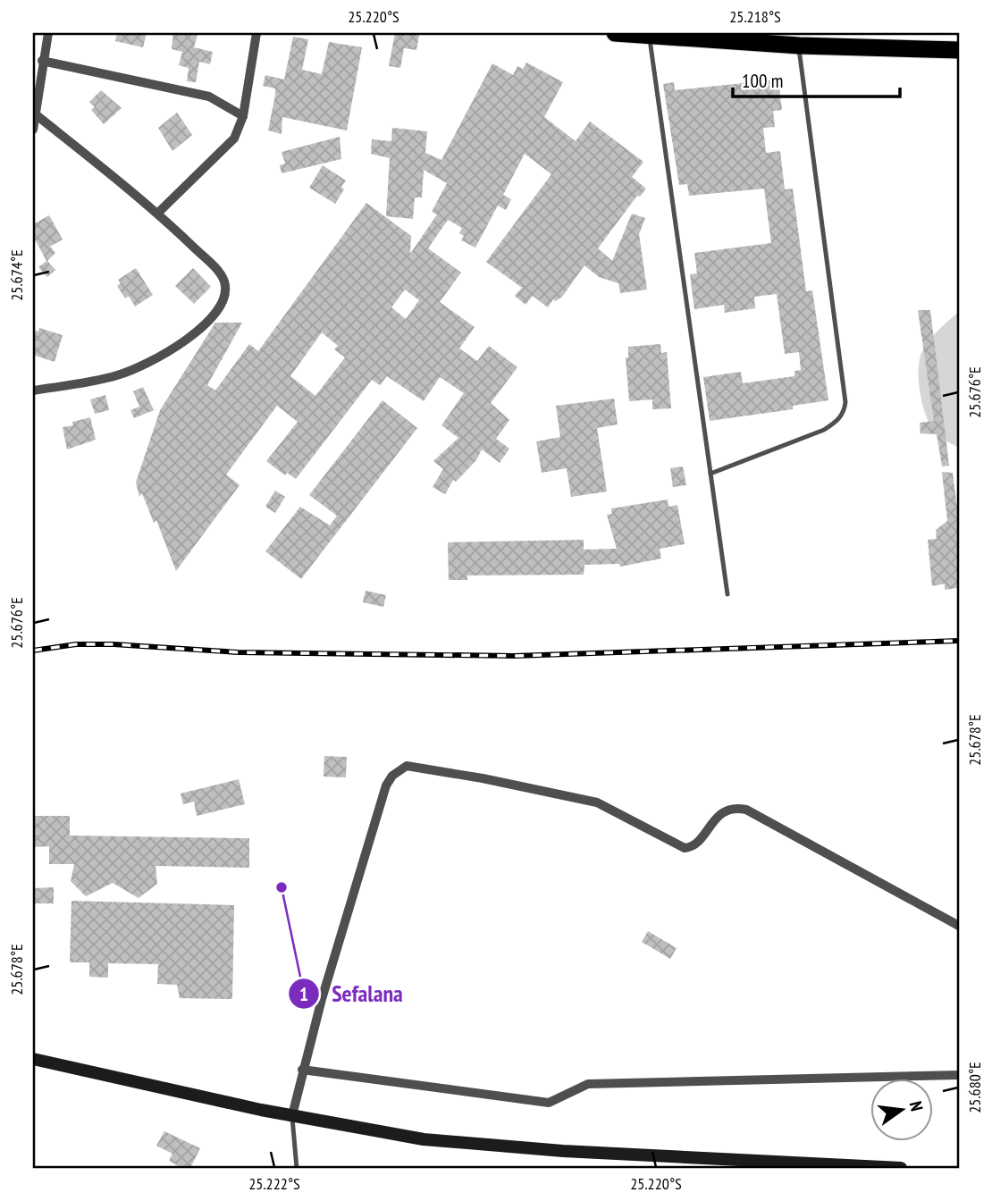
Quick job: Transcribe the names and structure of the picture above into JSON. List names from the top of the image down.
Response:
{
  "places": ["Sefalana"],
  "scale_bar": "100 m",
  "north": "right",
  "coordinates": [
    "25.220°S",
    "25.218°S",
    "25.674°E",
    "25.676°E",
    "25.678°E",
    "25.680°E",
    "25.222°S"
  ]
}
